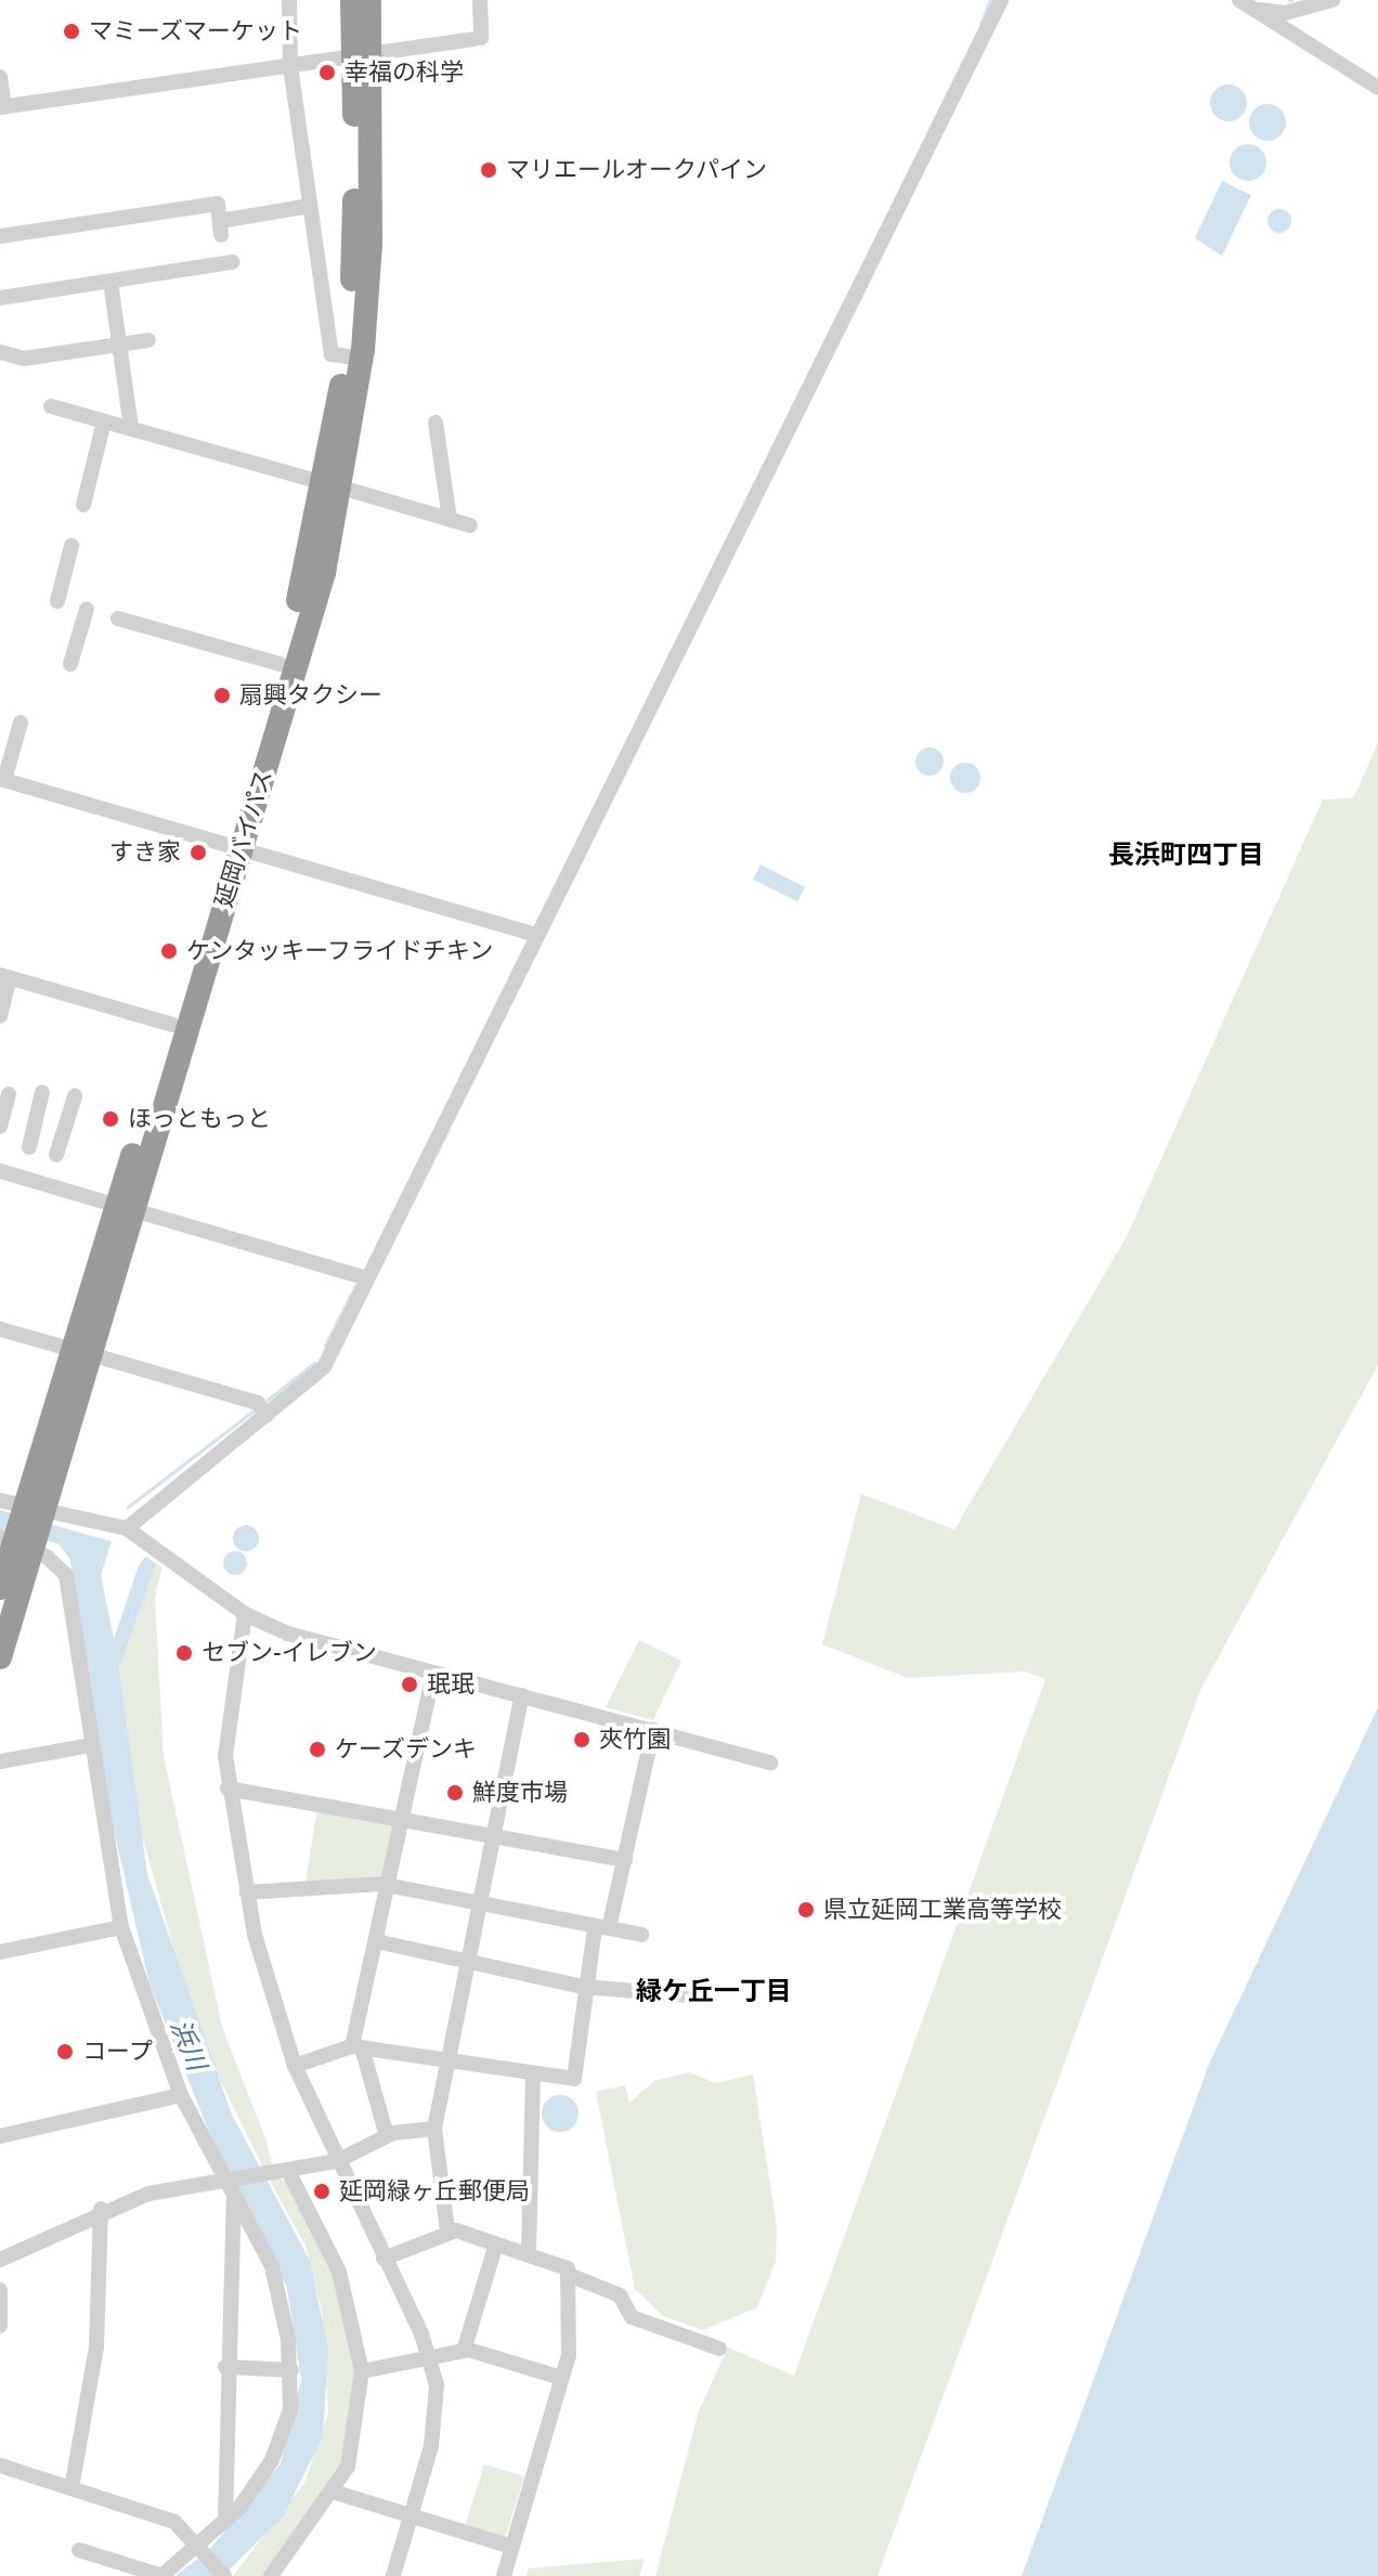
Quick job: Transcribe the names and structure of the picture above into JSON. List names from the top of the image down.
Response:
{
  "streets": {
    "highway": ["延岡バイパス"]
  },
  "districts": ["長浜町四丁目", "緑ケ丘一丁目"],
  "water": ["浜川"],
  "places": [
    "マミーズマーケット",
    "幸福の科学",
    "マリエールオークパイン",
    "扇興タクシー",
    "すき家",
    "ケンタッキーフライドチキン",
    "ほっともっと",
    "セブン-イレブン",
    "珉珉",
    "夾竹園",
    "ケーズデンキ",
    "鮮度市場",
    "県立延岡工業高等学校",
    "コープ",
    "延岡緑ヶ丘郵便局"
  ]
}
